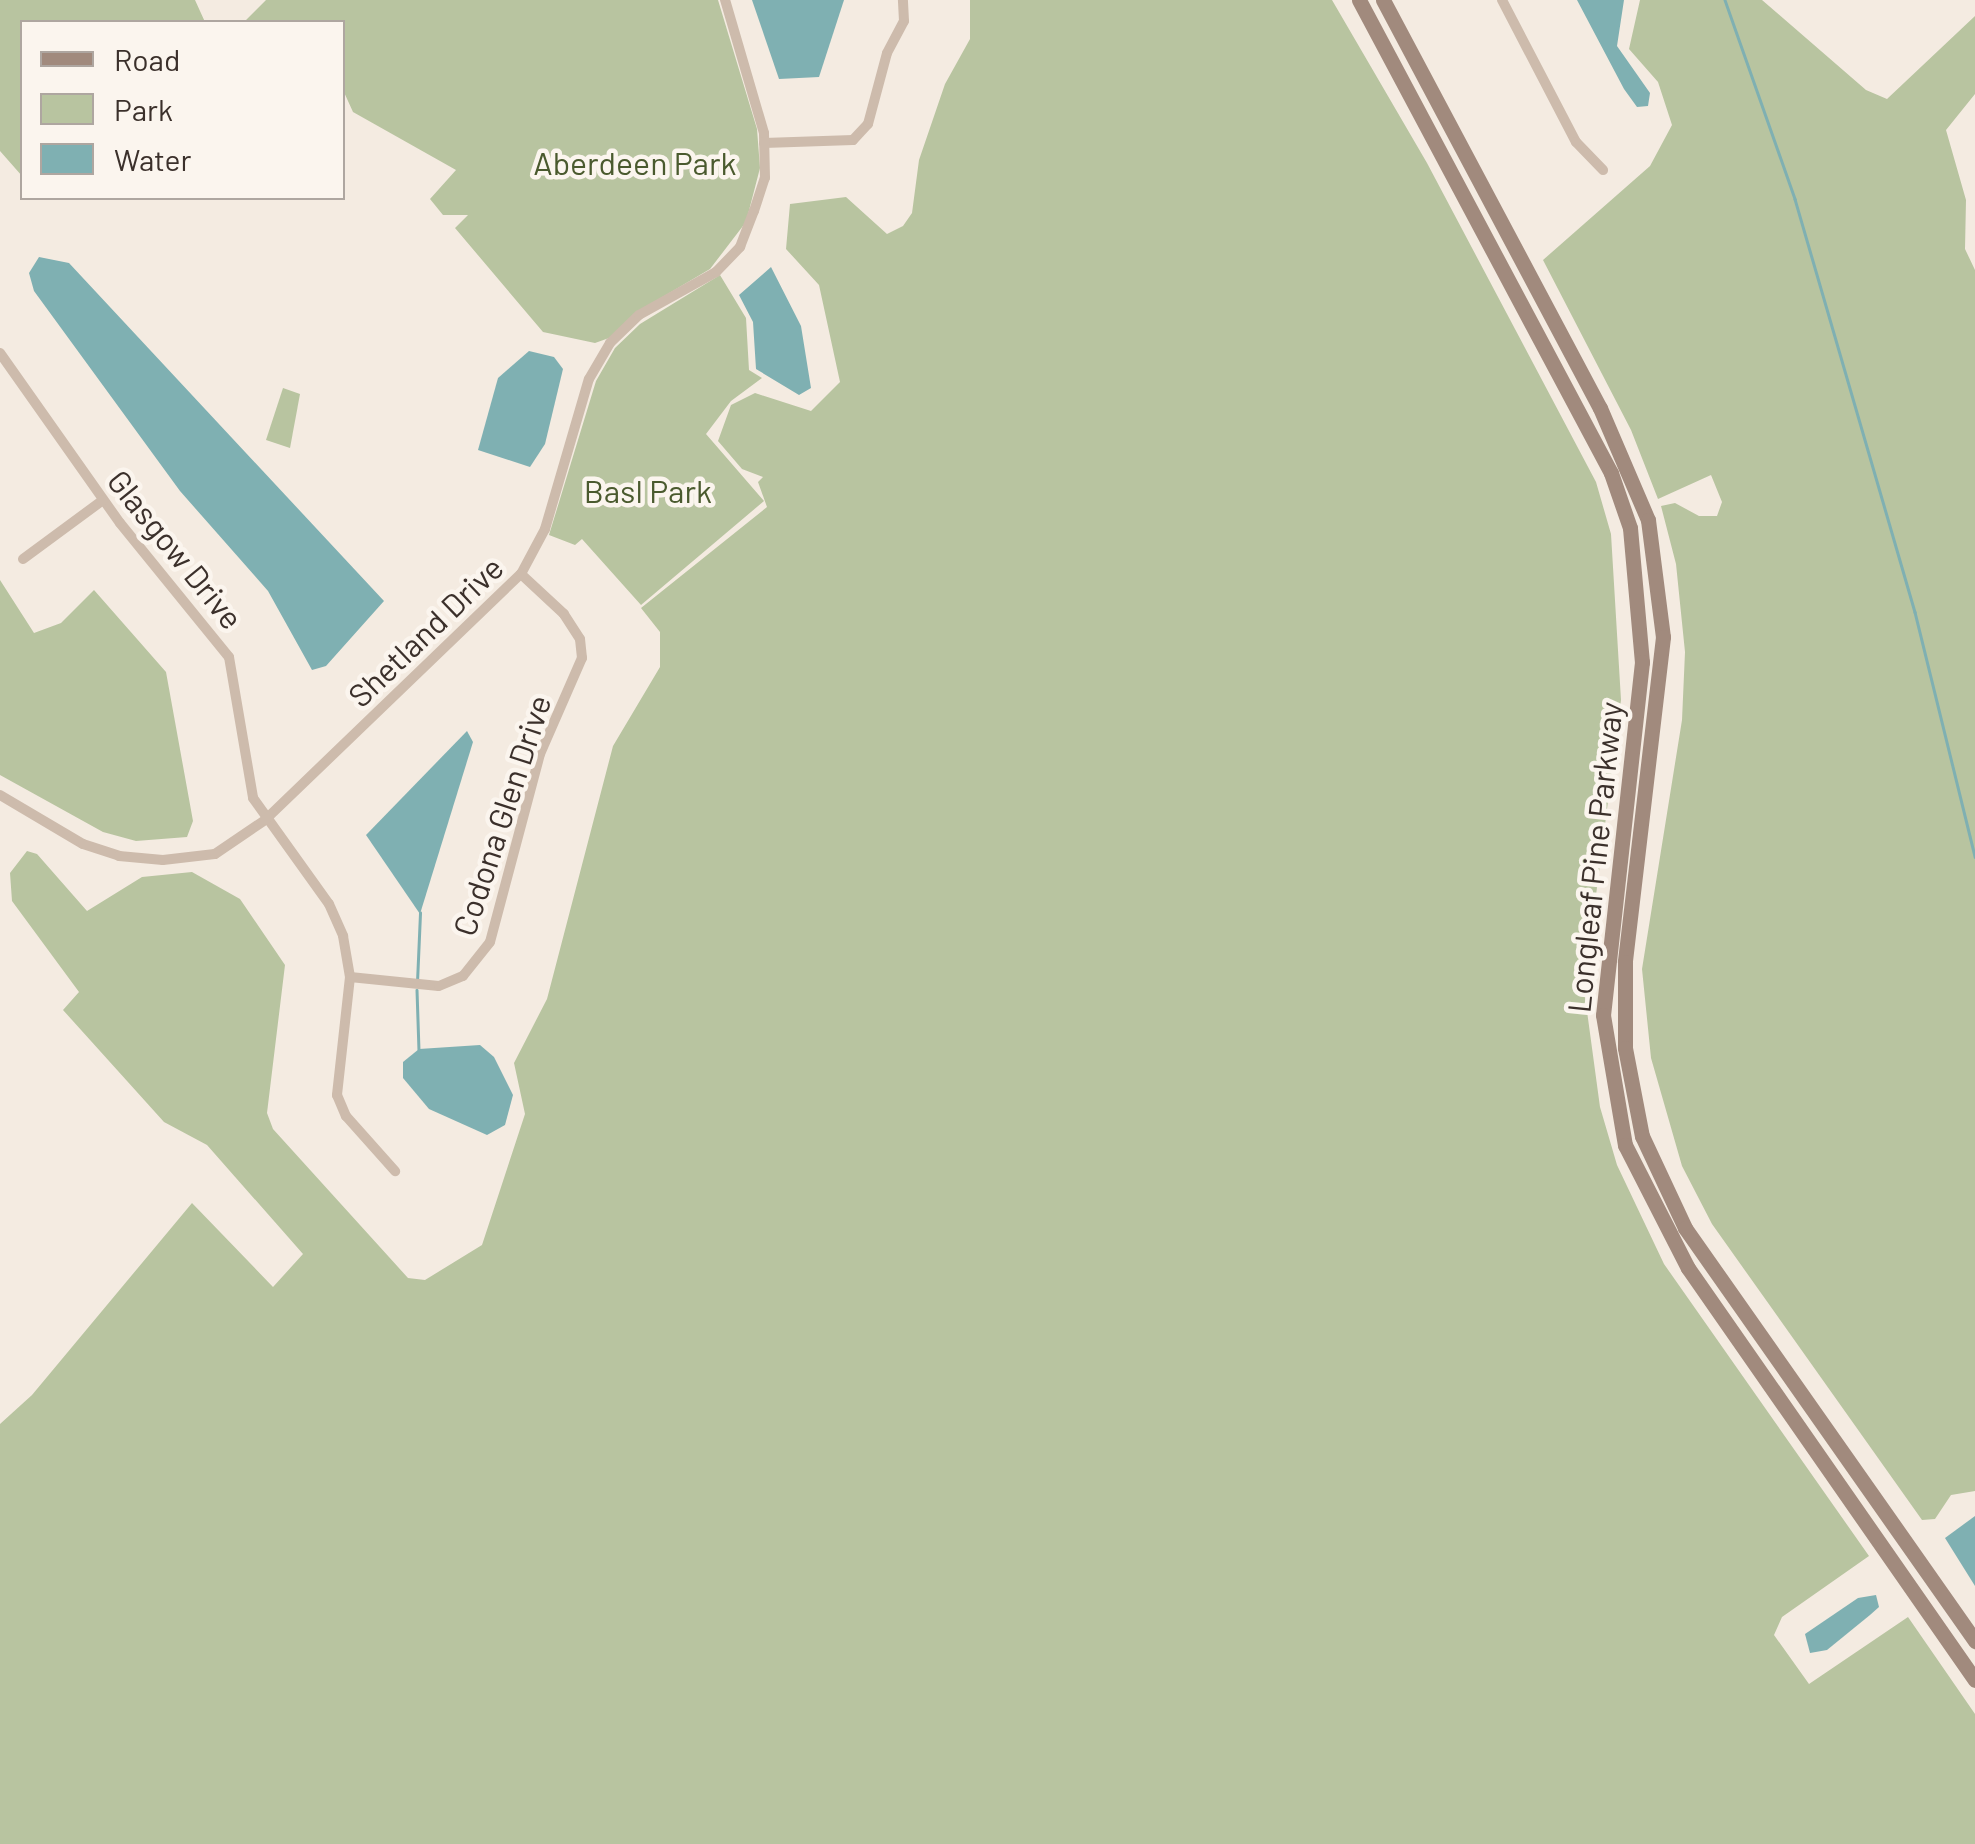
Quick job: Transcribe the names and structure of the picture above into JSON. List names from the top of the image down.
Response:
{
  "streets": {
    "main road": ["Longleaf Pine Parkway"],
    "street": ["Glasgow Drive", "Shetland Drive", "Codona Glen Drive"]
  },
  "crossings": [
    ["Glasgow Drive", "Shetland Drive"],
    ["Glasgow Drive", "Codona Glen Drive"],
    ["Shetland Drive", "Codona Glen Drive"]
  ],
  "parks": ["Aberdeen Park", "Basl Park"],
  "legend": ["Road", "Park", "Water"]
}
